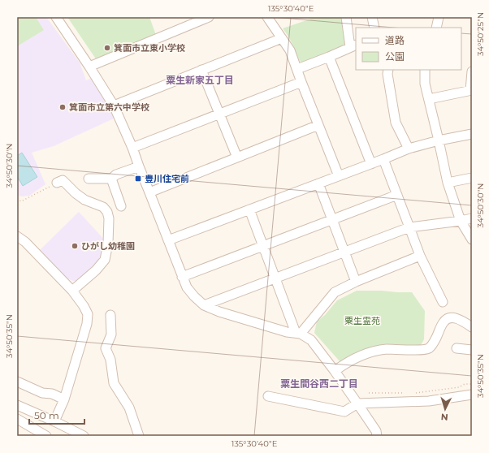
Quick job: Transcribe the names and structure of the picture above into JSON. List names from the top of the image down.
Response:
{
  "districts": ["粟生新家五丁目", "粟生間谷西二丁目"],
  "parks": ["粟生霊苑"],
  "places": {
    "other": ["箕面市立東小学校", "箕面市立第六中学校", "ひがし幼稚園"],
    "transit": ["豊川住宅前"]
  },
  "legend": ["道路", "公園"],
  "scale_bar": "50 m",
  "north": "bottom",
  "coordinates": [
    "135°30'40\"E",
    "34°50'25\"N",
    "34°50'30\"N",
    "34°50'35\"N"
  ]
}
